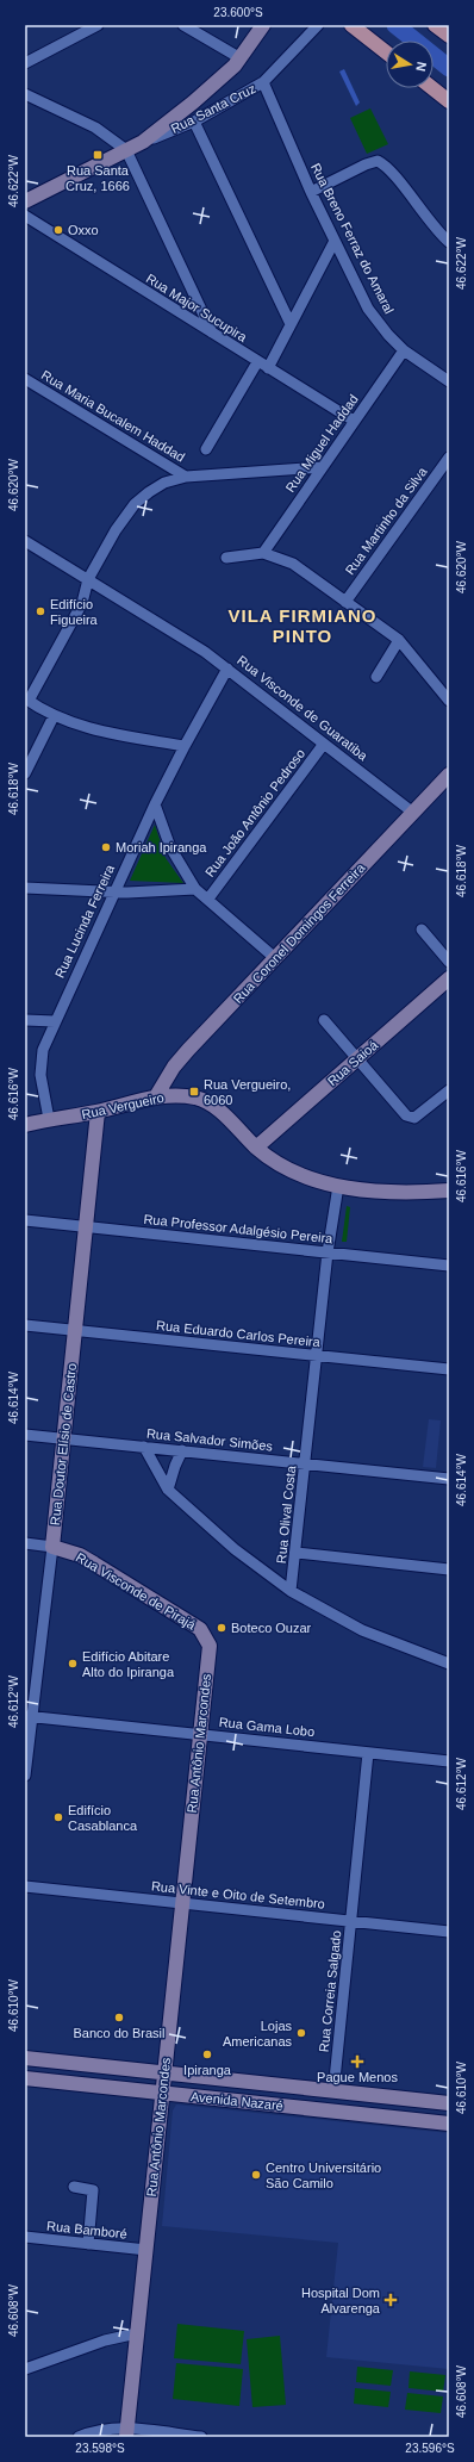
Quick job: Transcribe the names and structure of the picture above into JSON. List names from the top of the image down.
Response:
{
  "streets": {
    "street": [
      "Rua Santa Cruz",
      "Rua Breno Ferraz do Amaral",
      "Rua Major Sucupira",
      "Rua Maria Bucalem Haddad",
      "Rua Miguel Haddad",
      "Rua Martinho da Silva",
      "Rua Visconde de Guaratiba",
      "Rua João Antônio Pedroso",
      "Rua Lucinda Ferreira",
      "Rua Coronel Domingos Ferreira",
      "Rua Saioá",
      "Rua Vergueiro",
      "Rua Professor Adalgésio Pereira",
      "Rua Eduardo Carlos Pereira",
      "Rua Salvador Simões",
      "Rua Doutor Elísio de Castro",
      "Rua Olival Costa",
      "Rua Visconde de Pirajá",
      "Rua Gama Lobo",
      "Rua Antônio Marcondes",
      "Rua Vinte e Oito de Setembro",
      "Rua Correia Salgado",
      "Avenida Nazaré",
      "Rua Bamboré"
    ]
  },
  "crossings": [
    ["Rua Santa Cruz", "Rua Breno Ferraz do Amaral"],
    ["Rua Breno Ferraz do Amaral", "Rua Miguel Haddad"],
    ["Rua Major Sucupira", "Rua Miguel Haddad"],
    ["Rua Visconde de Guaratiba", "Rua João Antônio Pedroso"],
    ["Rua Visconde de Guaratiba", "Rua Lucinda Ferreira"],
    ["Rua Visconde de Guaratiba", "Rua Coronel Domingos Ferreira"],
    ["Rua Lucinda Ferreira", "Rua Vergueiro"],
    ["Rua Coronel Domingos Ferreira", "Rua Vergueiro"],
    ["Rua Saioá", "Rua Vergueiro"],
    ["Rua Vergueiro", "Rua Doutor Elísio de Castro"],
    ["Rua Vergueiro", "Rua Olival Costa"],
    ["Rua Professor Adalgésio Pereira", "Rua Doutor Elísio de Castro"],
    ["Rua Professor Adalgésio Pereira", "Rua Olival Costa"],
    ["Rua Eduardo Carlos Pereira", "Rua Doutor Elísio de Castro"],
    ["Rua Eduardo Carlos Pereira", "Rua Olival Costa"],
    ["Rua Salvador Simões", "Rua Doutor Elísio de Castro"],
    ["Rua Salvador Simões", "Rua Olival Costa"],
    ["Rua Doutor Elísio de Castro", "Rua Visconde de Pirajá"],
    ["Rua Doutor Elísio de Castro", "Rua Gama Lobo"],
    ["Rua Visconde de Pirajá", "Rua Antônio Marcondes"],
    ["Rua Gama Lobo", "Rua Antônio Marcondes"],
    ["Rua Gama Lobo", "Rua Correia Salgado"],
    ["Rua Antônio Marcondes", "Rua Vinte e Oito de Setembro"],
    ["Rua Antônio Marcondes", "Avenida Nazaré"],
    ["Rua Antônio Marcondes", "Rua Bamboré"],
    ["Rua Vinte e Oito de Setembro", "Rua Correia Salgado"],
    ["Rua Correia Salgado", "Avenida Nazaré"]
  ],
  "districts": ["VILA FIRMIANO PINTO"],
  "places": {
    "transit": ["Rua Santa Cruz, 1666", "Rua Vergueiro, 6060"],
    "other": [
      "Oxxo",
      "Edifício Figueira",
      "Moriah Ipiranga",
      "Boteco Ouzar",
      "Edifício Abitare Alto do Ipiranga",
      "Edifício Casablanca",
      "Banco do Brasil",
      "Lojas Americanas",
      "Ipiranga",
      "Centro Universitário São Camilo"
    ],
    "health": ["Pague Menos", "Hospital Dom Alvarenga"]
  },
  "north": "right",
  "coordinates": [
    "23.600°S",
    "46.622°W",
    "46.620°W",
    "46.618°W",
    "46.616°W",
    "46.614°W",
    "46.612°W",
    "46.610°W",
    "46.608°W",
    "23.598°S",
    "23.596°S"
  ]
}
